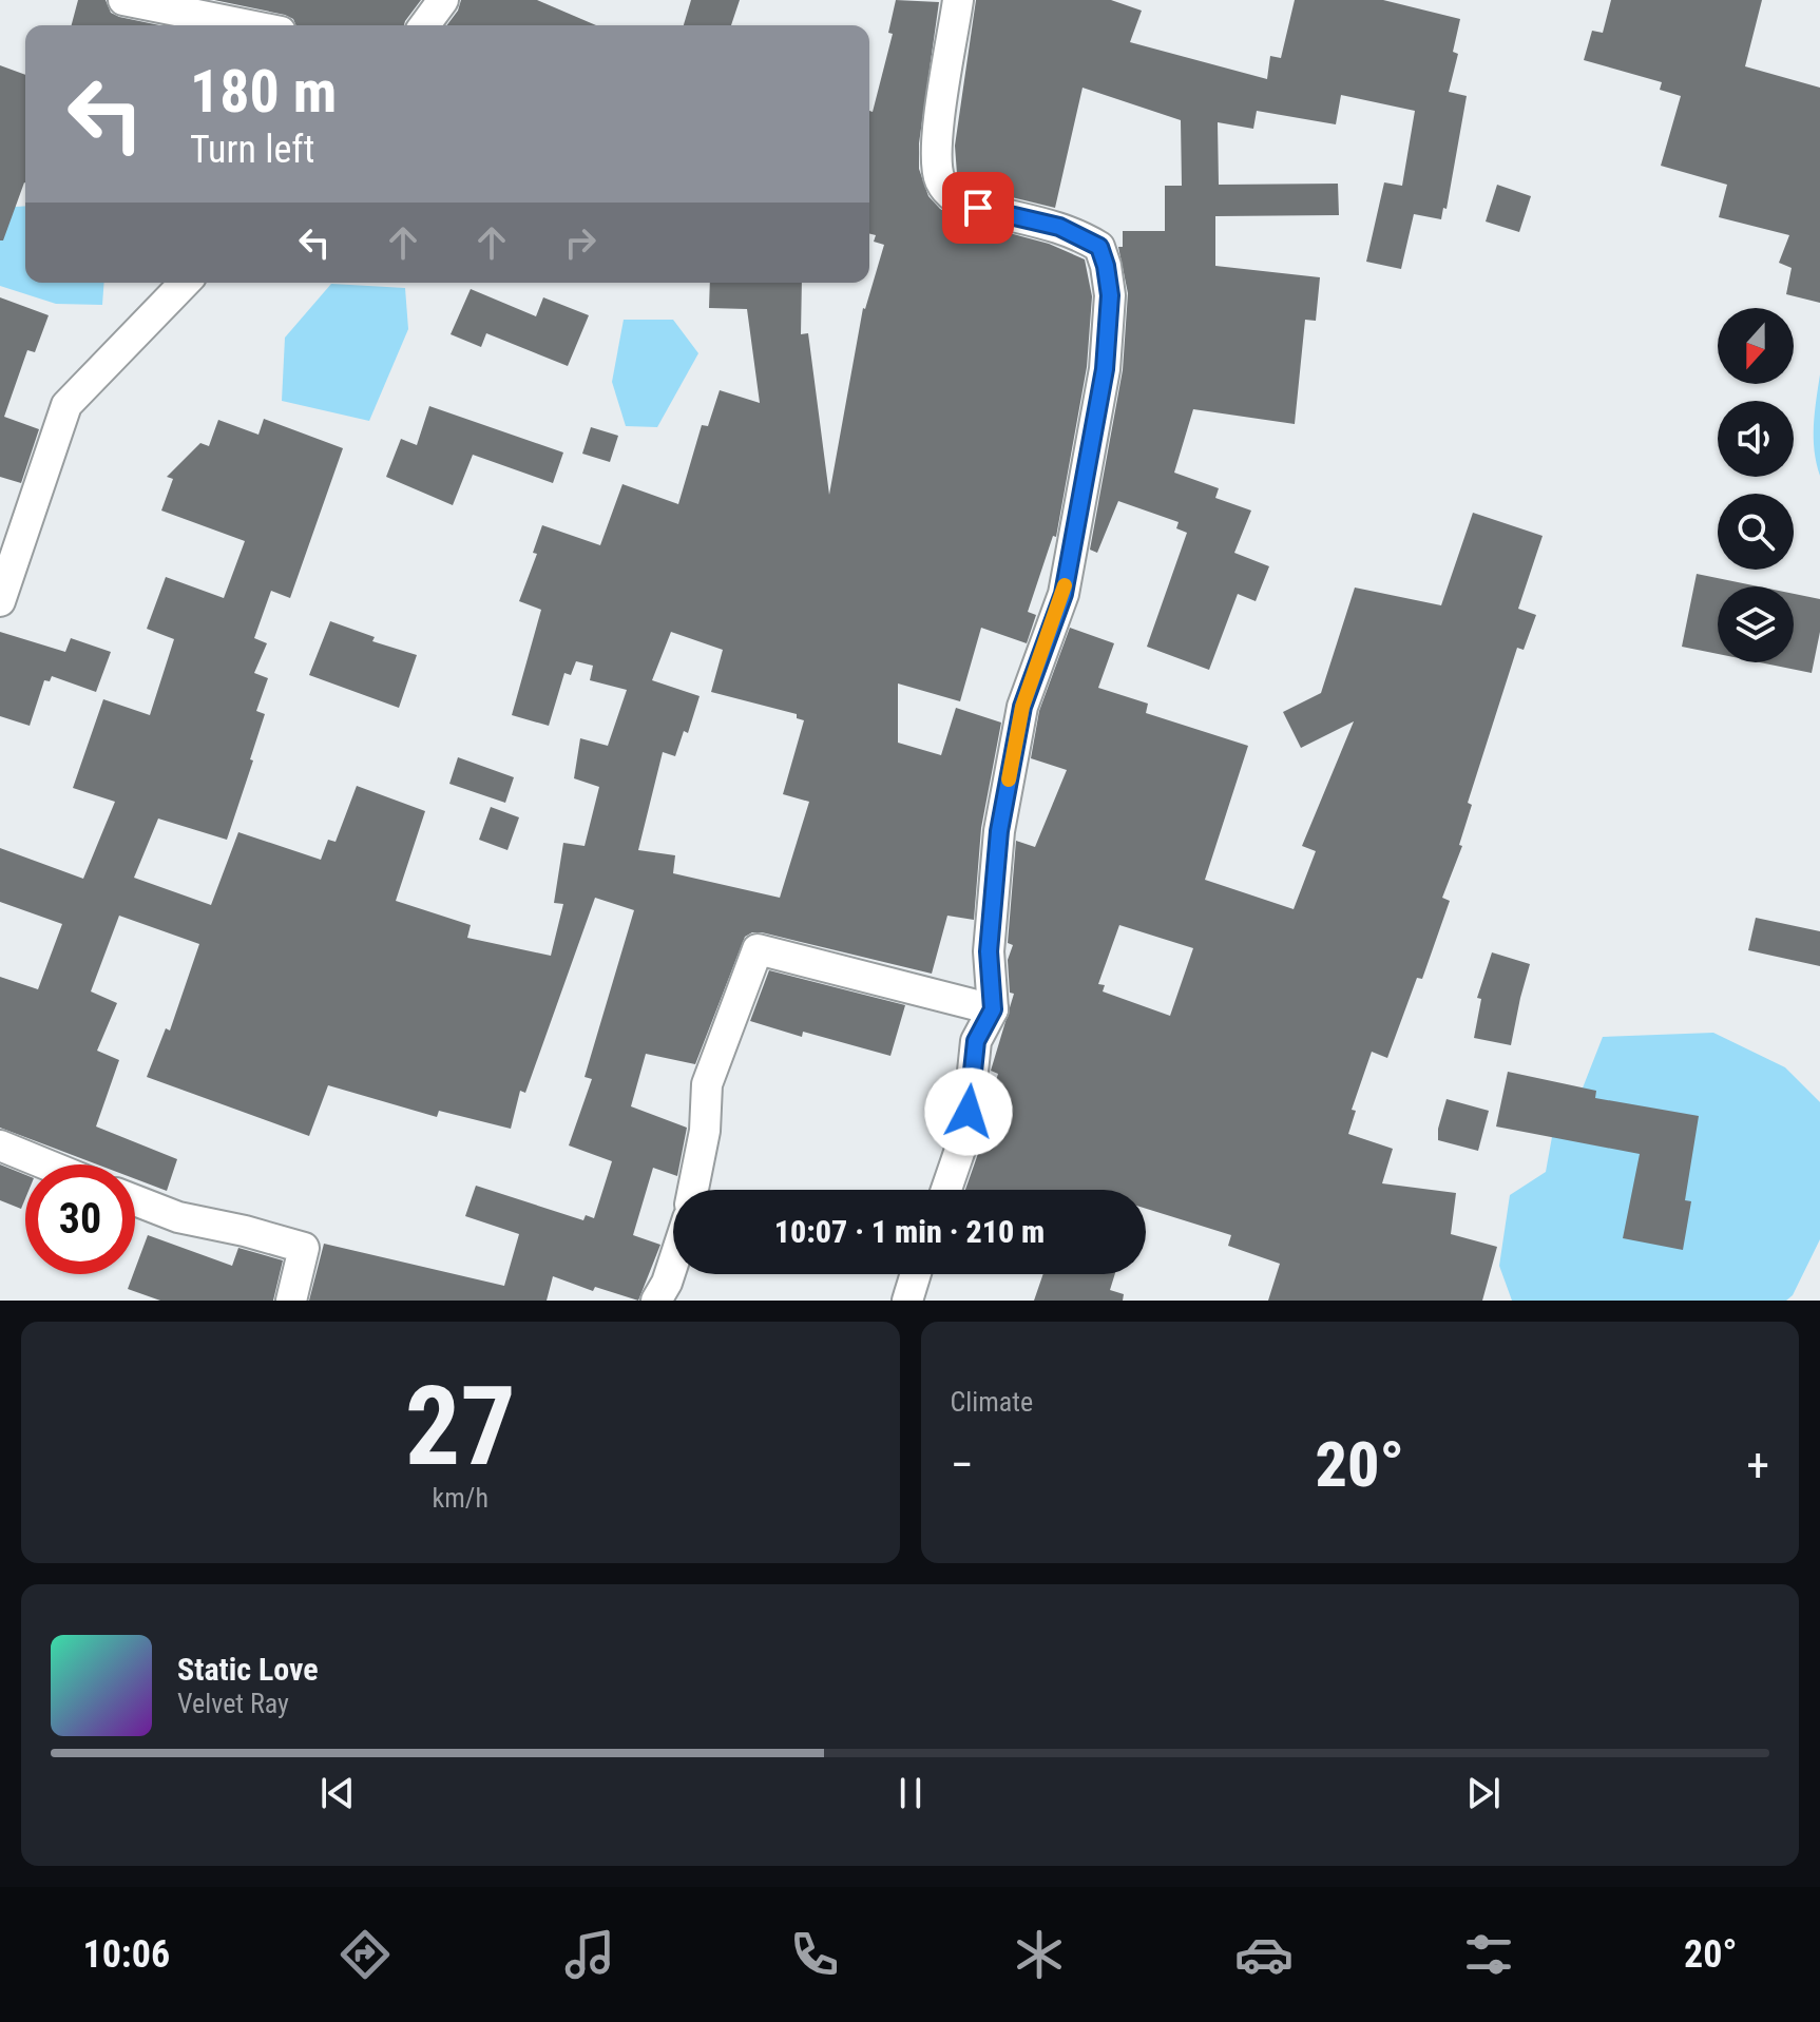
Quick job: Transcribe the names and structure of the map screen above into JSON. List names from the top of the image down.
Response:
{
  "north": "bottom",
  "page": {
    "turn": ["180 m", "Turn left"],
    "limit": "30",
    "trip": "10:07 · 1 min · 210 m",
    "tile": [
      ["27", "km/h"],
      "Climate"
    ],
    "heat": ["−", "20°", "+"],
    "song": ["Static Love", "Velvet Ray"],
    "tabs": ["10:06", "20°"]
  }
}
